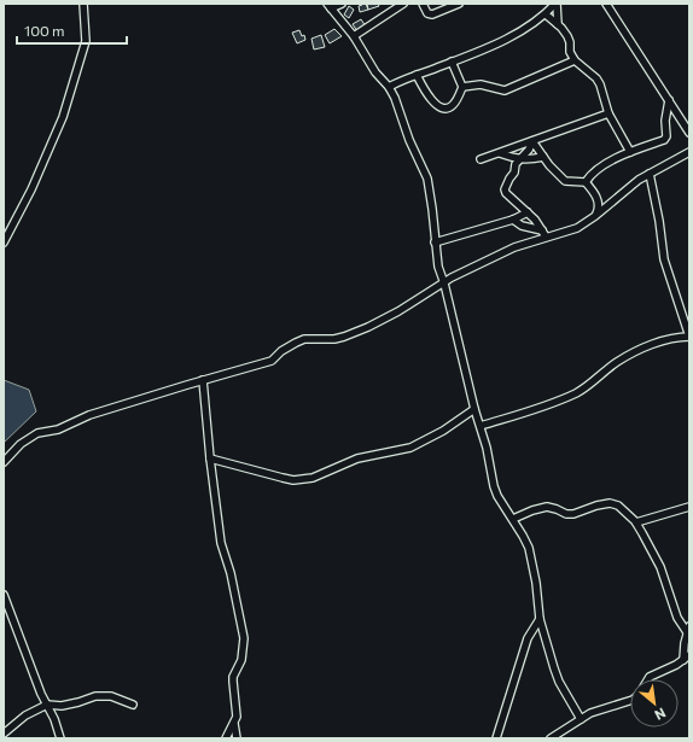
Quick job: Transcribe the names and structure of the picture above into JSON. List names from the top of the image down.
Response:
{
  "scale_bar": "100 m",
  "north": "bottom right"
}
